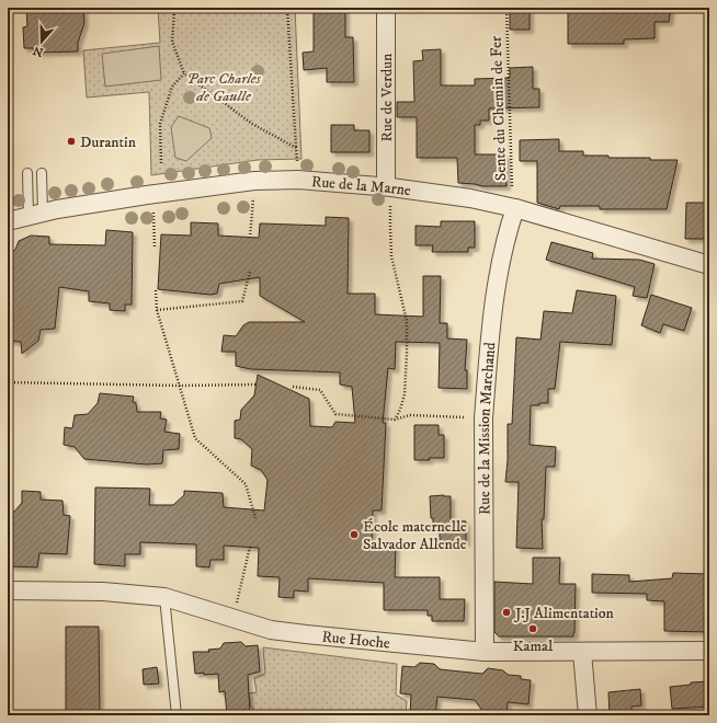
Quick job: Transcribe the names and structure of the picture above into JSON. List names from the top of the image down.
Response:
{
  "streets": {
    "street": [
      "Rue de Verdun",
      "Rue de la Marne",
      "Rue de la Mission Marchand",
      "Rue Hoche"
    ],
    "path": ["Sente du Chemin de Fer"]
  },
  "crossings": [
    ["Rue de Verdun", "Rue de la Marne"],
    ["Sente du Chemin de Fer", "Rue de la Marne"],
    ["Sente du Chemin de Fer", "Rue de la Mission Marchand"],
    ["Rue de la Marne", "Rue de la Mission Marchand"],
    ["Rue de la Mission Marchand", "Rue Hoche"]
  ],
  "parks": ["Parc Charles de Gaulle"],
  "places": [
    "Durantin",
    "École maternelle Salvador Allende",
    "J.J Alimentation",
    "Kamal"
  ],
  "north": "bottom"
}
